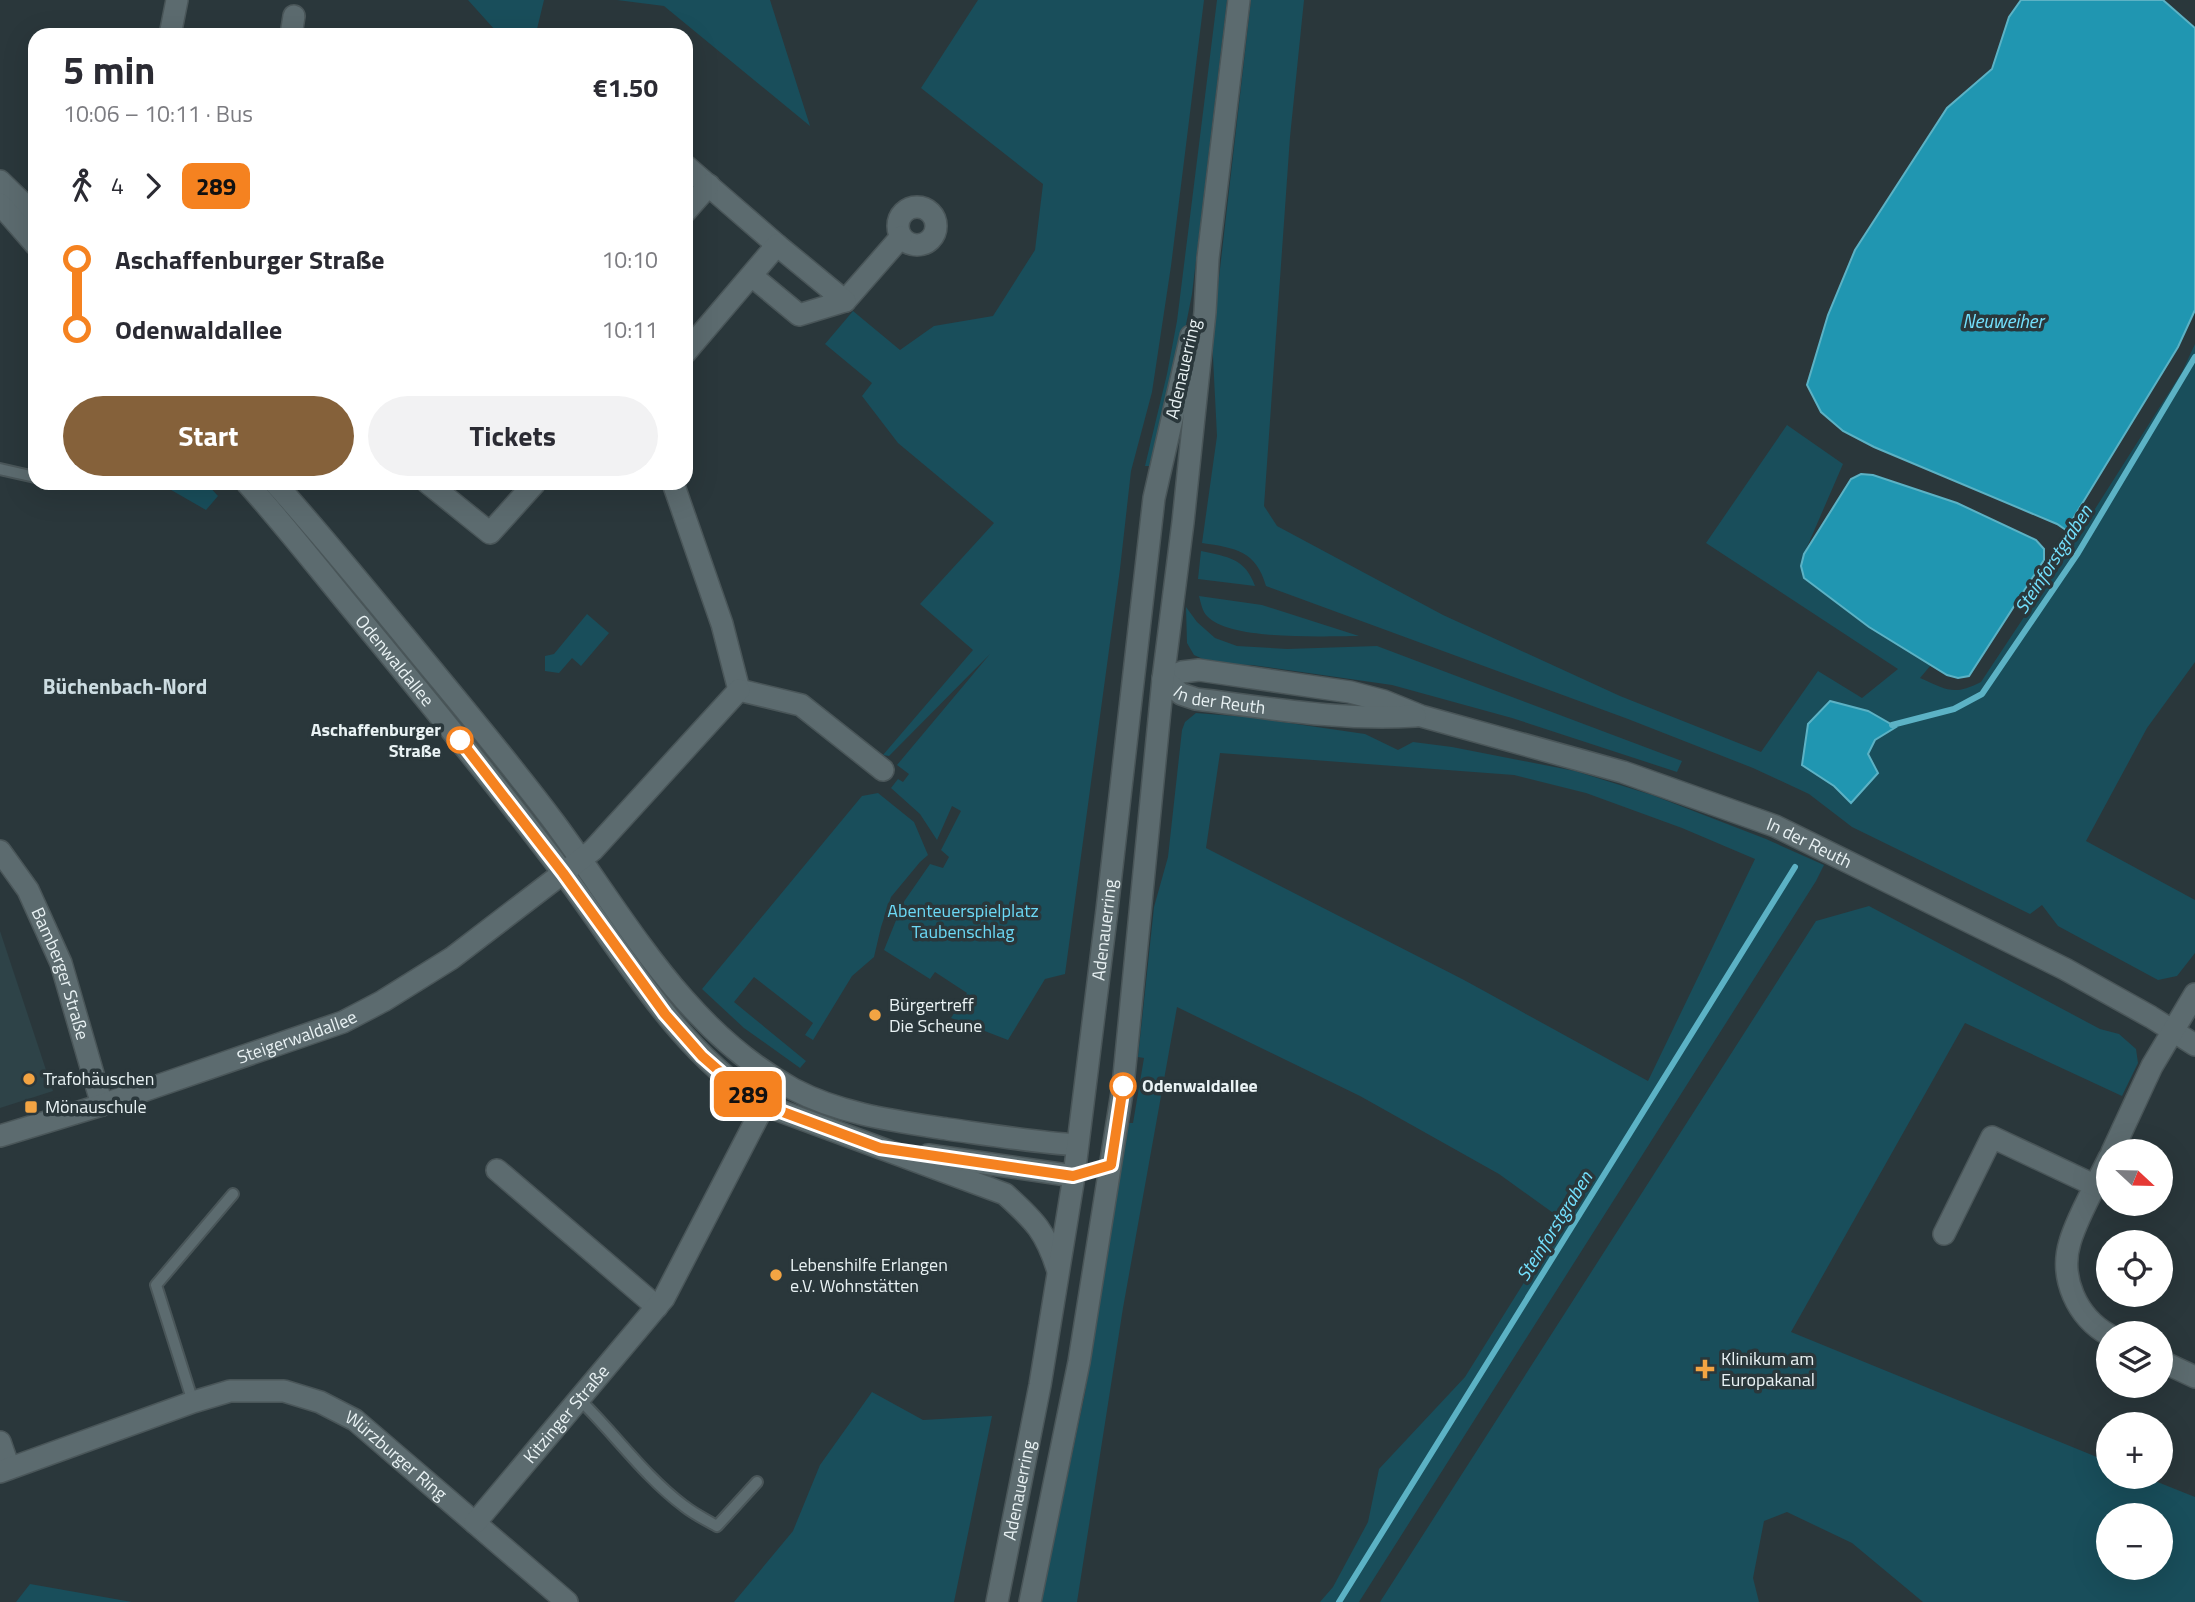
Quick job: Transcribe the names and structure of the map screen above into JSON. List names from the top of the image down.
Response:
{
  "streets": {
    "street": [
      "Adenauerring",
      "Odenwaldallee",
      "In der Reuth",
      "Bamberger Straße",
      "Steigerwaldallee",
      "Kitzinger Straße",
      "Würzburger Ring"
    ]
  },
  "crossings": [
    ["Adenauerring", "Odenwaldallee"],
    ["Adenauerring", "In der Reuth"],
    ["Odenwaldallee", "Steigerwaldallee"],
    ["Odenwaldallee", "Kitzinger Straße"],
    ["Bamberger Straße", "Steigerwaldallee"],
    ["Kitzinger Straße", "Würzburger Ring"]
  ],
  "districts": ["Büchenbach-Nord"],
  "water": ["Neuweiher", "Steinforstgraben"],
  "parks": ["Abenteuerspielplatz Taubenschlag"],
  "places": {
    "other": [
      "Aschaffenburger Straße",
      "Bürgertreff Die Scheune",
      "Trafohäuschen",
      "Odenwaldallee",
      "Lebenshilfe Erlangen e.V. Wohnstätten"
    ],
    "transit": ["Mönauschule"],
    "health": ["Klinikum am Europakanal"]
  },
  "lines": ["bus line 289"],
  "north": "right",
  "page": {
    "on_map": "289",
    "heading": ["5 min", "10:06 – 10:11 · Bus", "€1.50"],
    "legs": ["4", "289"],
    "list": [
      {
        "name": "Aschaffenburger Straße",
        "value": "10:10"
      },
      {
        "name": "Odenwaldallee",
        "value": "10:11"
      }
    ],
    "buttons": ["Start", "Tickets"],
    "map_buttons": ["+", "−"]
  }
}
